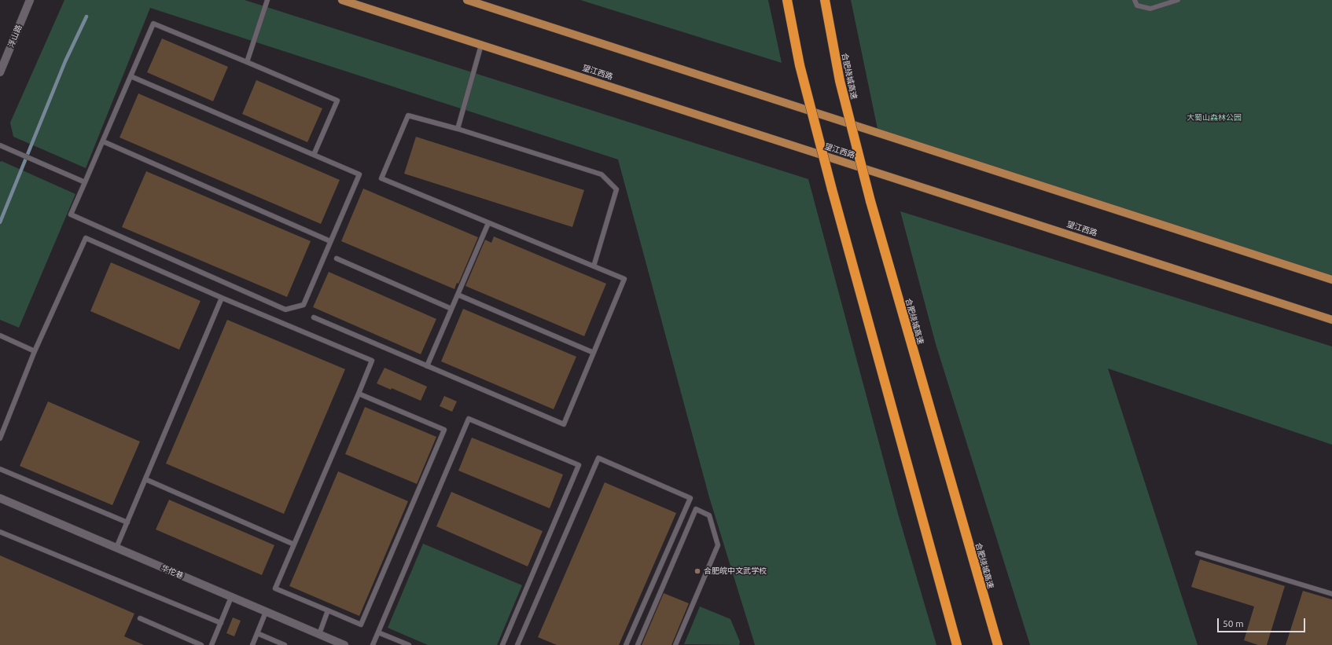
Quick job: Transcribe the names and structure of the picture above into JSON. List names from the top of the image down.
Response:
{
  "streets": {
    "highway": ["合肥绕城高速"],
    "main road": ["望江西路"],
    "street": ["浮山路", "华佗巷"]
  },
  "parks": ["大蜀山森林公园"],
  "places": ["合肥皖中文武学校"],
  "scale_bar": "50 m"
}
